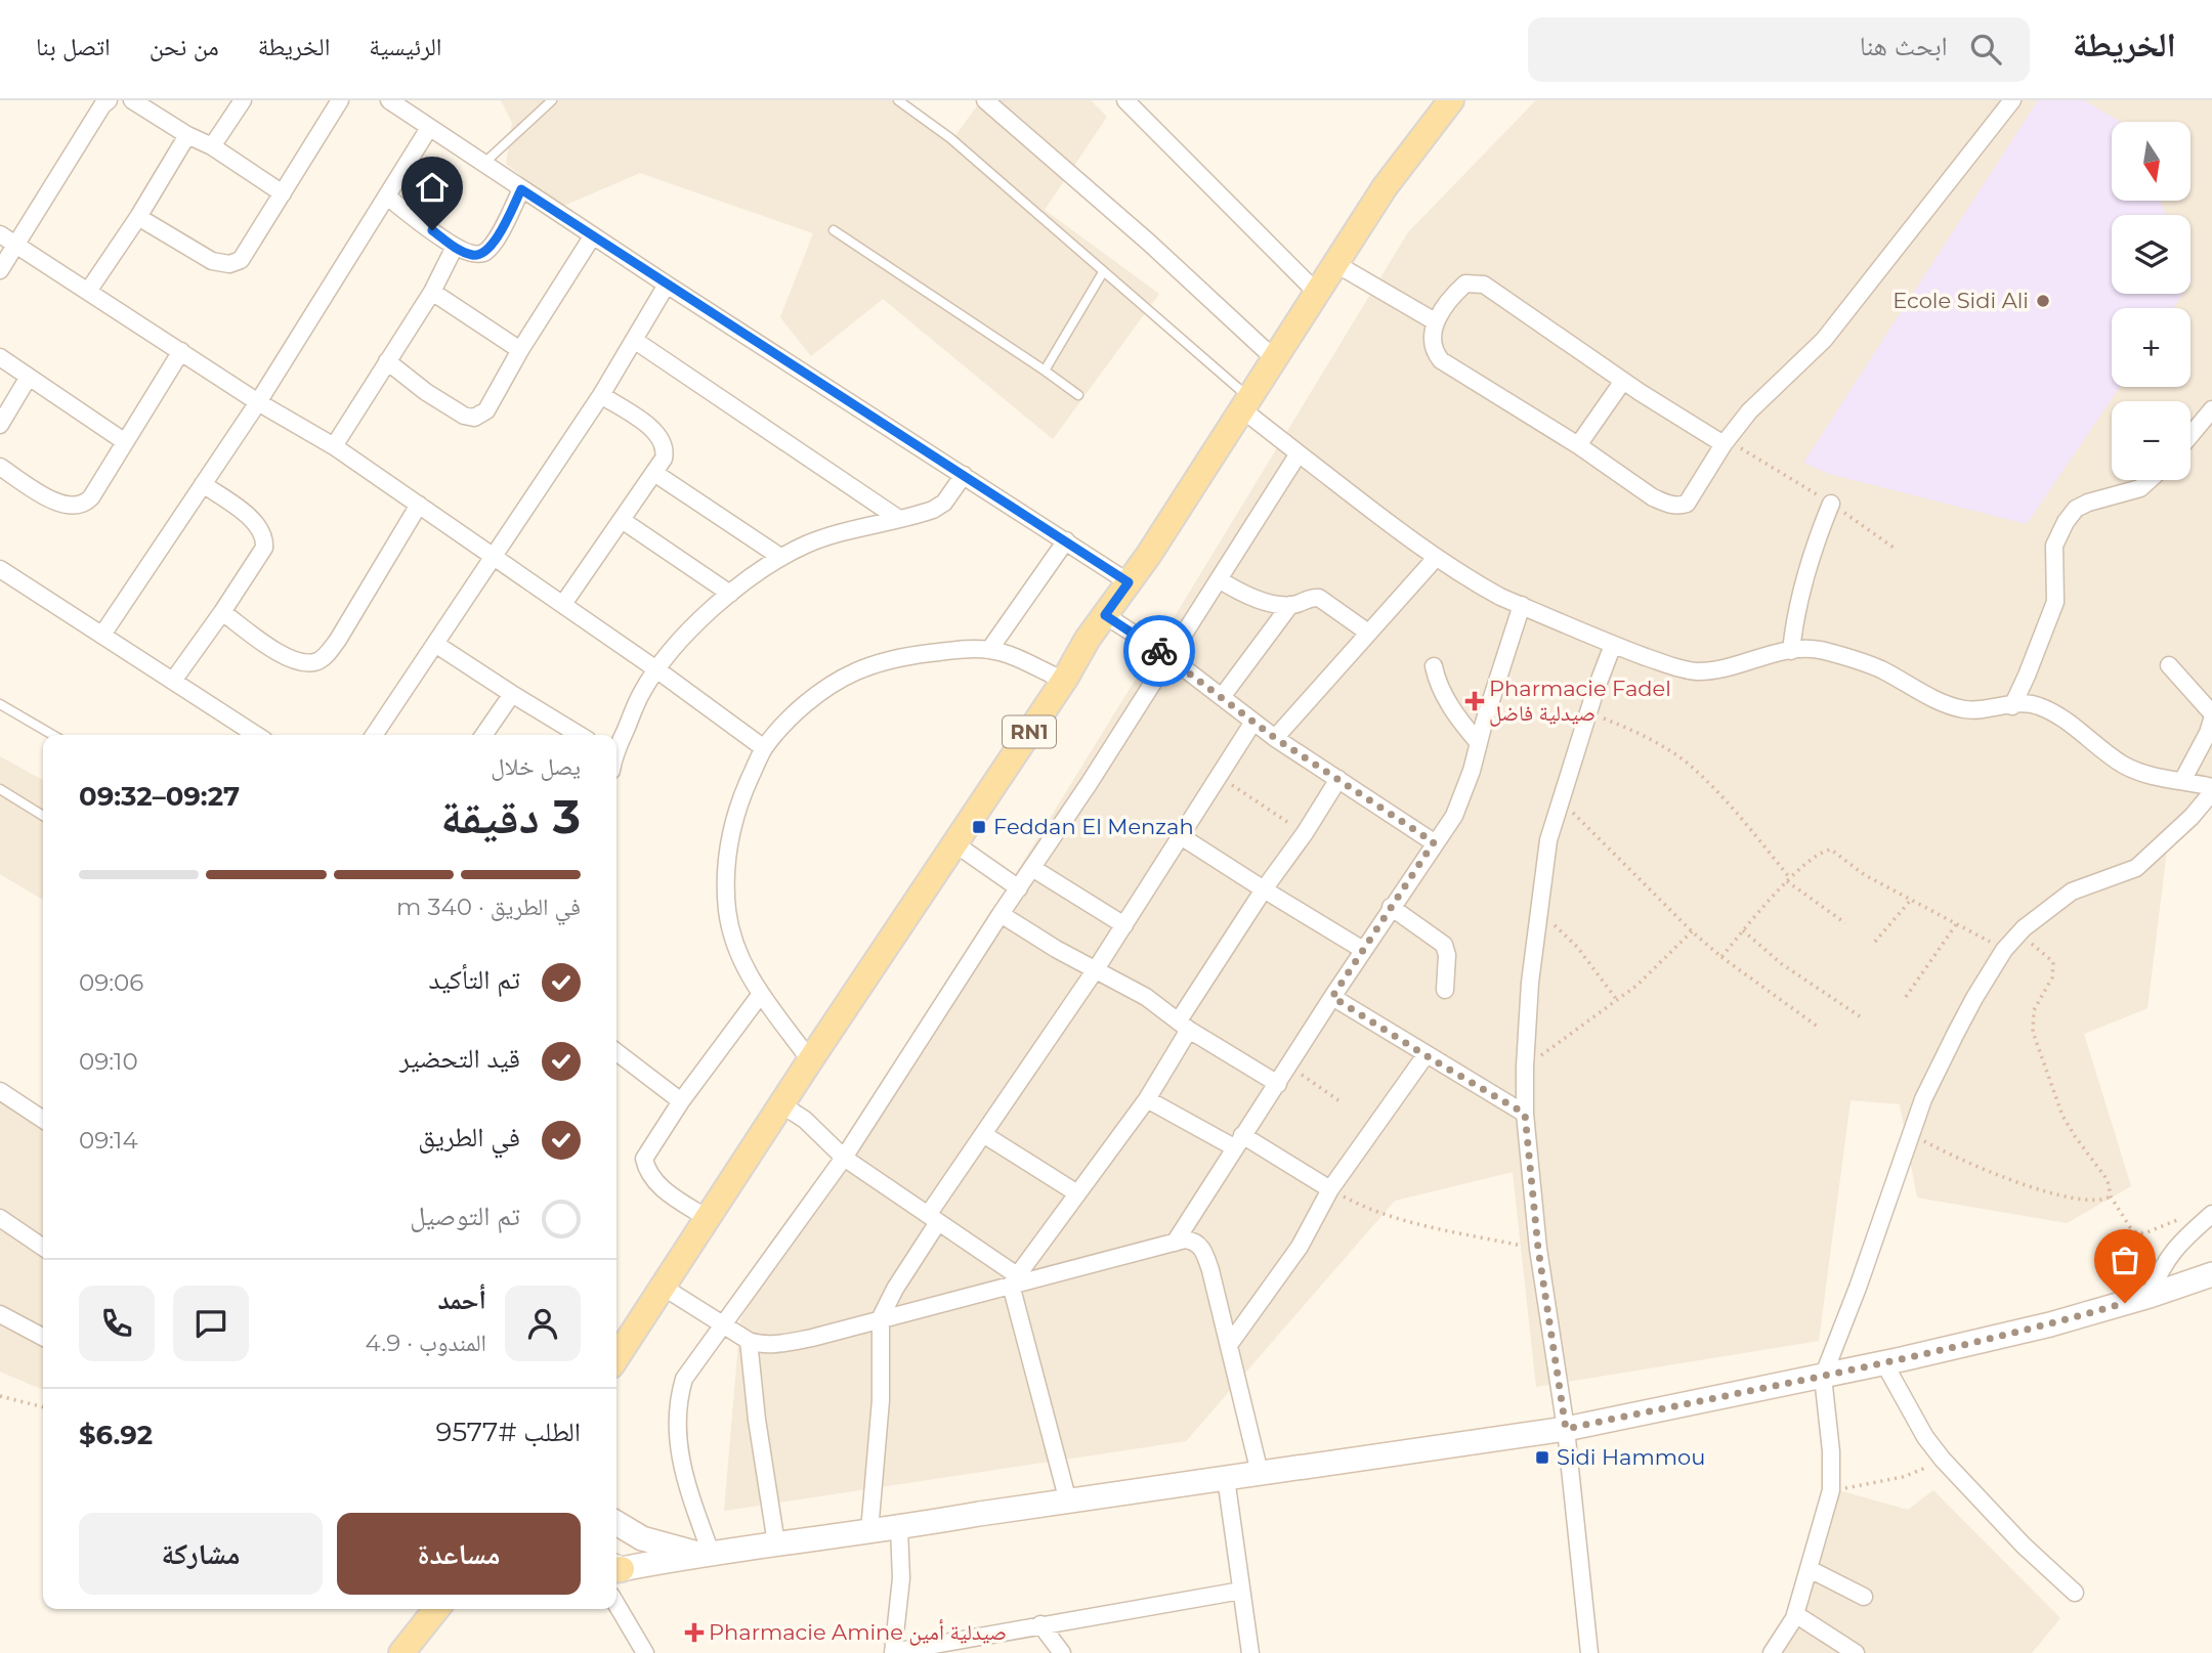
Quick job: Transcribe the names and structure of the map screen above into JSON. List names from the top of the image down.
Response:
{
  "streets": {
    "main road": ["RN1"]
  },
  "places": {
    "other": ["Ecole Sidi Ali"],
    "health": ["Pharmacie Fadel صيدلية فاضل", "Pharmacie Amine صيدلية أمين"],
    "transit": ["Feddan El Menzah", "Sidi Hammou"]
  },
  "north": "bottom",
  "page": {
    "header": "الخريطة",
    "search": "ابحث هنا",
    "nav": [
      "الرئيسية",
      "الخريطة",
      "من نحن",
      "اتصل بنا"
    ],
    "map_buttons": ["+", "−"],
    "heading": ["3 دقيقة", "يصل خلال", "09:27–09:32"],
    "panel": [
      "أحمد",
      "المندوب · 4.9",
      "الطلب #9577",
      "$6.92"
    ],
    "bar": "في الطريق · 340 m",
    "list": [
      ["تم التأكيد", "09:06"],
      ["قيد التحضير", "09:10"],
      ["في الطريق", "09:14"],
      "تم التوصيل"
    ],
    "buttons": ["مساعدة", "مشاركة"]
  }
}
